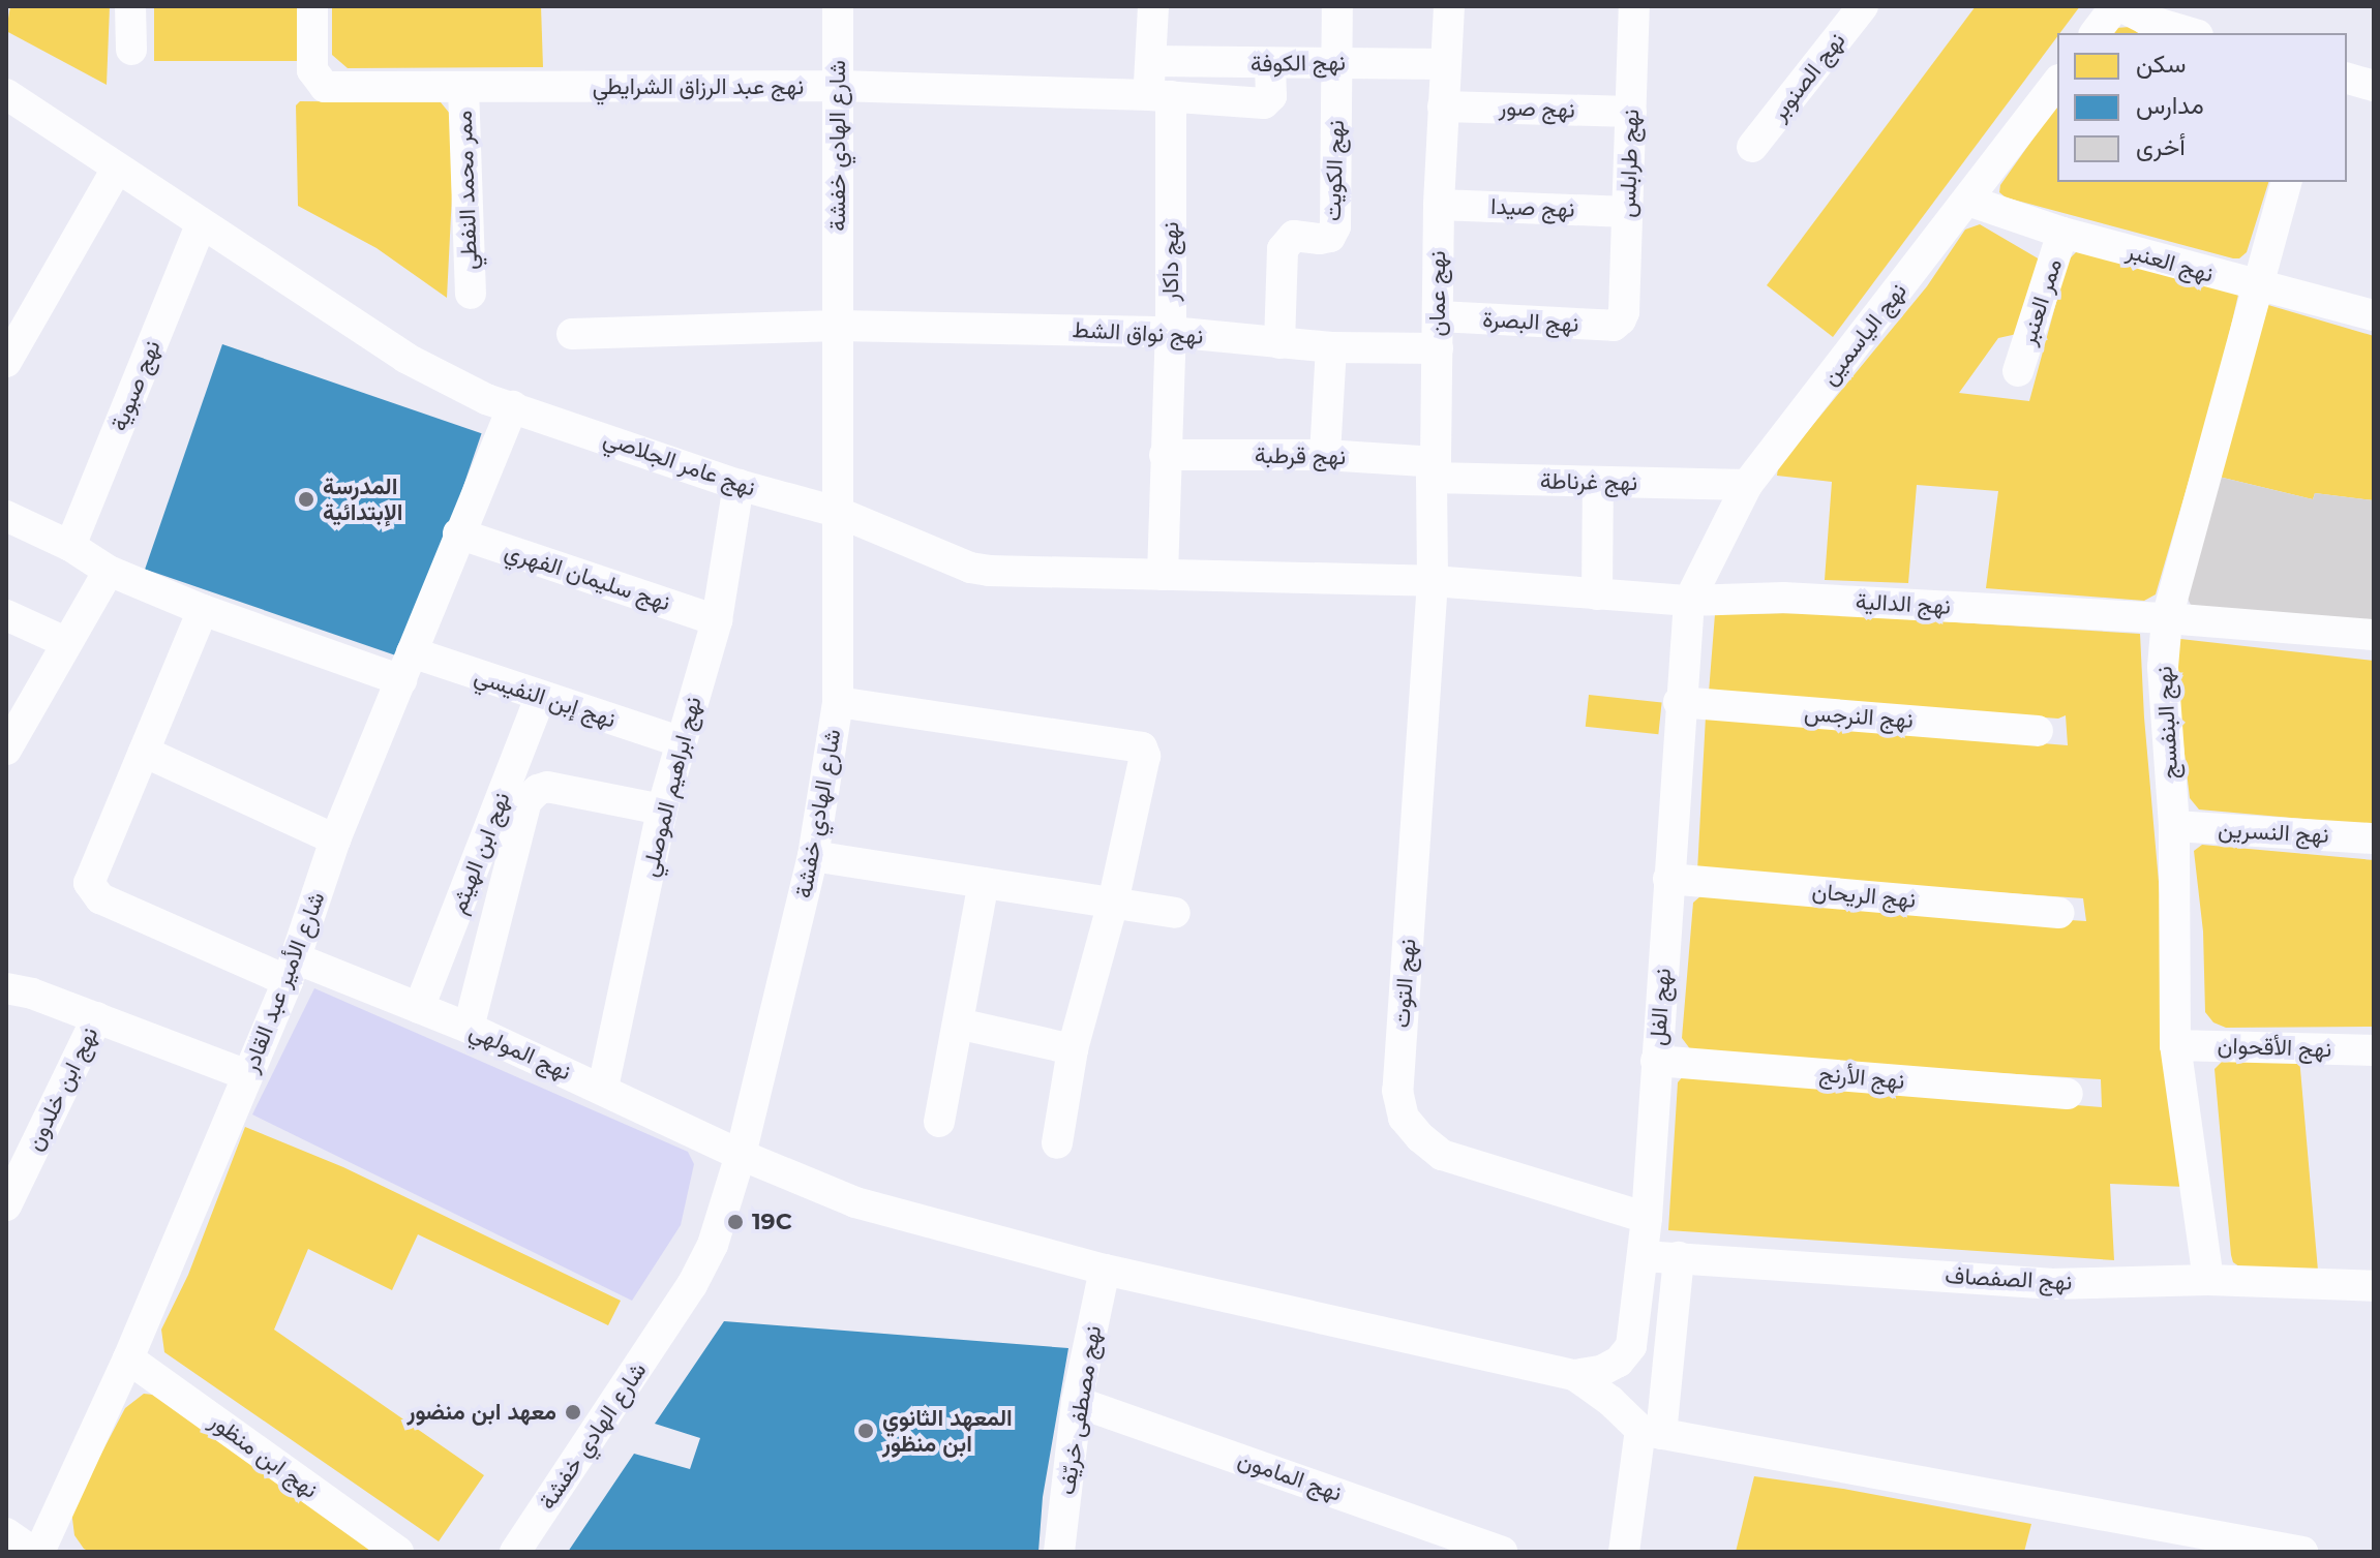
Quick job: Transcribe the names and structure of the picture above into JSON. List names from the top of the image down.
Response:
{
  "streets": {
    "street": [
      "نهج الكوفة",
      "نهج الصنوبر",
      "نهج عبد الرزاق الشرايطي",
      "نهج صور",
      "شارع الهادي خفشة",
      "نهج طرابلس",
      "نهج الكويت",
      "ممر محمد النفطي",
      "نهج صيدا",
      "نهج داكار",
      "نهج العنبر",
      "نهج عمان",
      "ممر العنبر",
      "نهج البصرة",
      "نهج نواق الشط",
      "نهج الياسمين",
      "نهج صبوية",
      "نهج قرطبة",
      "نهج عامر الجلاصي",
      "نهج غرناطة",
      "نهج سليمان الفهري",
      "نهج الدالية",
      "نهج إبن النفيسي",
      "نهج النرجس",
      "نهج البنفسج",
      "نهج ابراهيم الموصلي",
      "نهج النسرين",
      "نهج ابن الهيثم",
      "نهج الريحان",
      "شارع الأمير عبد القادر",
      "نهج التوت",
      "نهج الفل",
      "نهج الأقحوان",
      "نهج المولهي",
      "نهج الأرنج",
      "نهج ابن خلدون",
      "نهج الصفصاف",
      "نهج مصطفى خريّف",
      "نهج ابن منظور",
      "نهج المامون"
    ]
  },
  "crossings": [
    ["نهج الكوفة", "نهج عبد الرزاق الشرايطي"],
    ["نهج الكوفة", "نهج الكويت"],
    ["نهج الكوفة", "نهج داكار"],
    ["نهج الكوفة", "نهج عمان"],
    ["نهج عبد الرزاق الشرايطي", "شارع الهادي خفشة"],
    ["نهج عبد الرزاق الشرايطي", "ممر محمد النفطي"],
    ["نهج عبد الرزاق الشرايطي", "نهج داكار"],
    ["نهج صور", "نهج طرابلس"],
    ["نهج صور", "نهج عمان"],
    ["شارع الهادي خفشة", "نهج نواق الشط"],
    ["شارع الهادي خفشة", "نهج عامر الجلاصي"],
    ["شارع الهادي خفشة", "نهج المولهي"],
    ["نهج طرابلس", "نهج صيدا"],
    ["نهج طرابلس", "نهج البصرة"],
    ["نهج الكويت", "نهج نواق الشط"],
    ["نهج صيدا", "نهج عمان"],
    ["نهج داكار", "نهج نواق الشط"],
    ["نهج داكار", "نهج قرطبة"],
    ["نهج داكار", "نهج عامر الجلاصي"],
    ["نهج العنبر", "ممر العنبر"],
    ["نهج العنبر", "نهج الياسمين"],
    ["نهج العنبر", "نهج البنفسج"],
    ["نهج عمان", "نهج البصرة"],
    ["نهج عمان", "نهج نواق الشط"],
    ["نهج عمان", "نهج قرطبة"],
    ["نهج عمان", "نهج عامر الجلاصي"],
    ["نهج عمان", "نهج غرناطة"],
    ["نهج عمان", "نهج الدالية"],
    ["نهج عمان", "نهج التوت"],
    ["نهج الياسمين", "نهج غرناطة"],
    ["نهج الياسمين", "نهج الدالية"],
    ["نهج الياسمين", "نهج الفل"],
    ["نهج صبوية", "نهج عامر الجلاصي"],
    ["نهج صبوية", "نهج إبن النفيسي"],
    ["نهج قرطبة", "نهج غرناطة"],
    ["نهج عامر الجلاصي", "نهج الدالية"],
    ["نهج عامر الجلاصي", "نهج ابراهيم الموصلي"],
    ["نهج عامر الجلاصي", "شارع الأمير عبد القادر"],
    ["نهج عامر الجلاصي", "نهج التوت"],
    ["نهج سليمان الفهري", "نهج ابراهيم الموصلي"],
    ["نهج سليمان الفهري", "شارع الأمير عبد القادر"],
    ["نهج الدالية", "نهج البنفسج"],
    ["نهج الدالية", "نهج التوت"],
    ["نهج الدالية", "نهج الفل"],
    ["نهج إبن النفيسي", "نهج ابراهيم الموصلي"],
    ["نهج إبن النفيسي", "نهج ابن الهيثم"],
    ["نهج إبن النفيسي", "شارع الأمير عبد القادر"],
    ["نهج النرجس", "نهج الفل"],
    ["نهج البنفسج", "نهج النسرين"],
    ["نهج البنفسج", "نهج الأقحوان"],
    ["نهج البنفسج", "نهج الصفصاف"],
    ["نهج ابراهيم الموصلي", "نهج المولهي"],
    ["نهج ابن الهيثم", "نهج المولهي"],
    ["نهج الريحان", "نهج الفل"],
    ["شارع الأمير عبد القادر", "نهج المولهي"],
    ["شارع الأمير عبد القادر", "نهج ابن منظور"],
    ["نهج التوت", "نهج الفل"],
    ["نهج الفل", "نهج المولهي"],
    ["نهج الفل", "نهج الأرنج"],
    ["نهج الفل", "نهج الصفصاف"],
    ["نهج المولهي", "نهج مصطفى خريّف"],
    ["نهج مصطفى خريّف", "نهج المامون"]
  ],
  "places": [
    "المدرسة الإبتدائية",
    "19C",
    "معهد ابن منضور",
    "المعهد الثانوي ابن منظور"
  ],
  "legend": ["سكن", "مدارس", "أخرى"]
}
